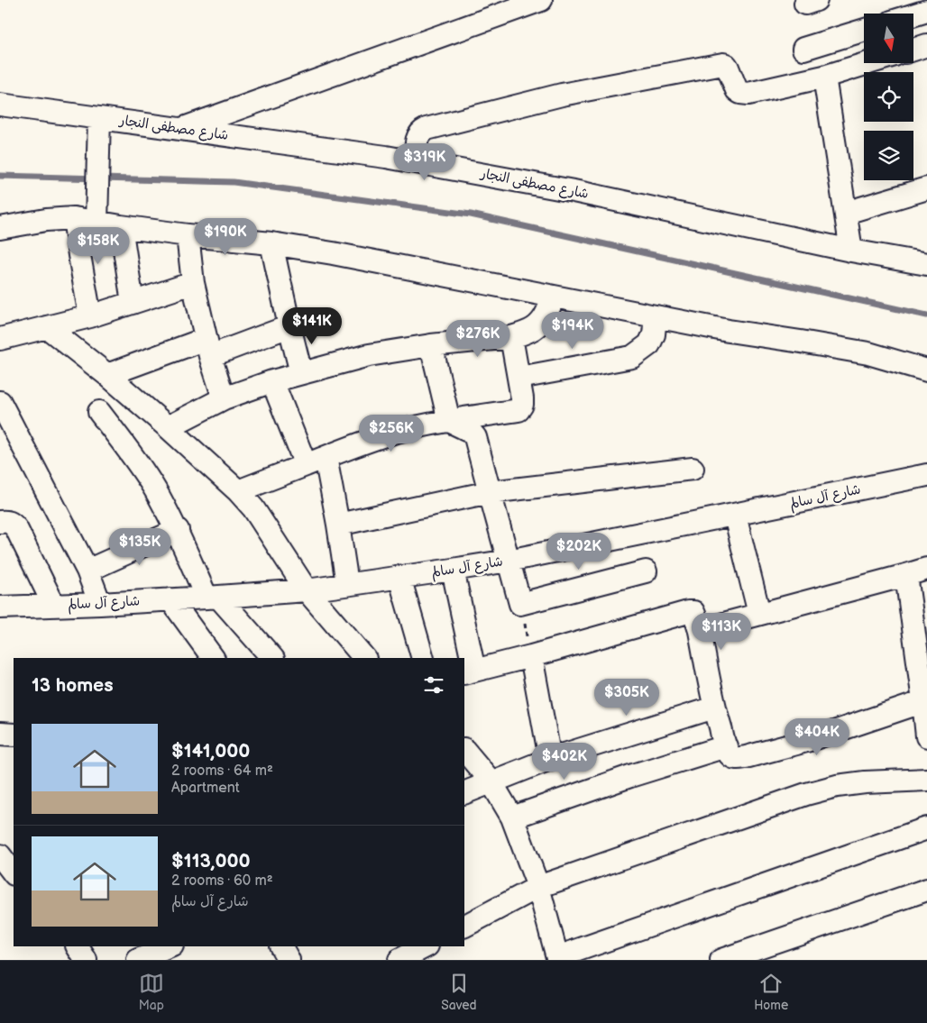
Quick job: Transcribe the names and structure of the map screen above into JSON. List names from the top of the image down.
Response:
{
  "streets": {
    "street": ["شارع مصطفى النجار", "شارع آل سالم"]
  },
  "north": "bottom",
  "page": {
    "price": [
      "$319K",
      "$190K",
      "$158K",
      "$141K",
      "$194K",
      "$276K",
      "$256K",
      "$135K",
      "$202K",
      "$113K",
      "$305K",
      "$404K",
      "$402K"
    ],
    "heading": "13 homes",
    "list": [
      {
        "name": "$141,000",
        "note": "2 rooms · 64 m² · Apartment"
      },
      {
        "name": "$113,000",
        "note": "2 rooms · 60 m² · شارع آل سالم"
      }
    ],
    "tabs": ["Map", "Saved", "Home"]
  }
}
